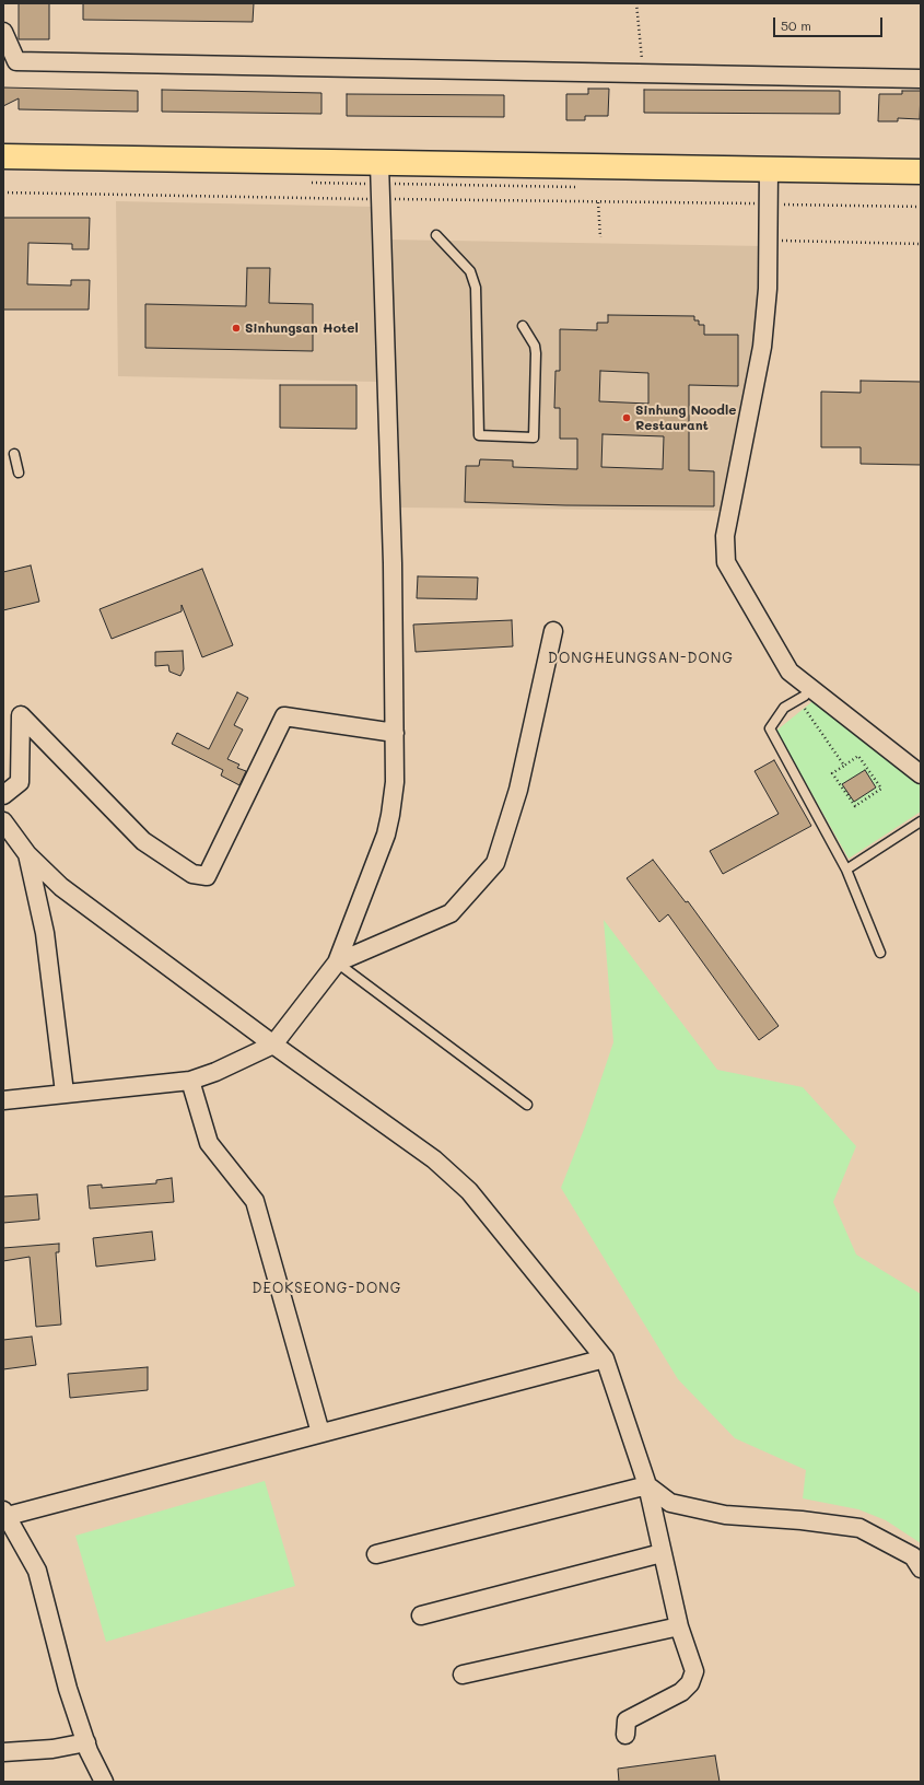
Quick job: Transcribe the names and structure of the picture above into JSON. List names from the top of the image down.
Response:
{
  "districts": ["DONGHEUNGSAN-DONG", "DEOKSEONG-DONG"],
  "places": ["Sinhungsan Hotel", "Sinhung Noodle Restaurant"],
  "scale_bar": "50 m"
}
